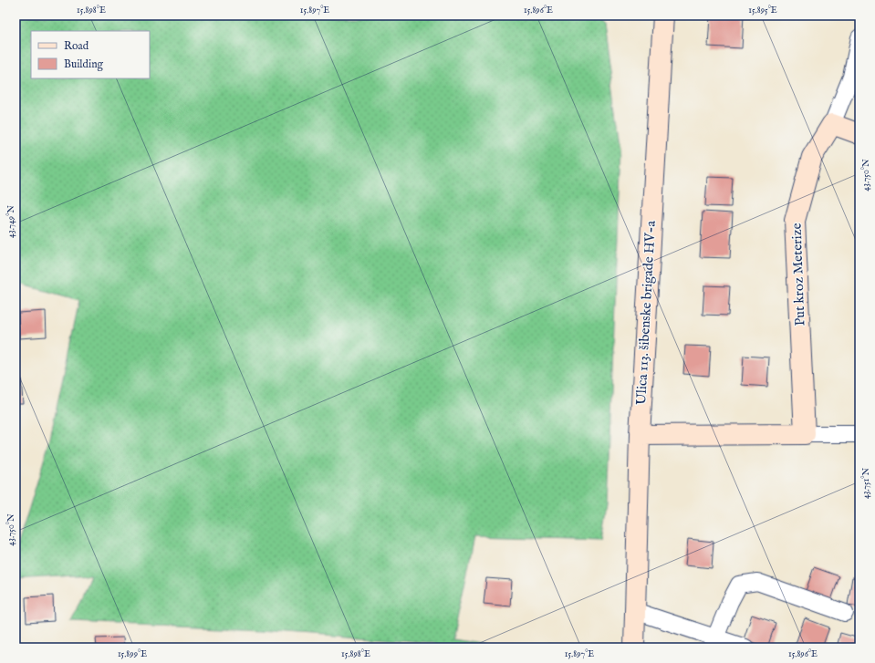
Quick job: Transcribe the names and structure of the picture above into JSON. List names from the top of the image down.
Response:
{
  "streets": {
    "main road": ["Put kroz Meterize", "Ulica 113. šibenske brigade HV-a"]
  },
  "legend": ["Road", "Building"],
  "coordinates": [
    "15.898°E",
    "15.897°E",
    "15.896°E",
    "15.895°E",
    "43.750°N",
    "43.749°N",
    "43.751°N",
    "15.899°E"
  ]
}
